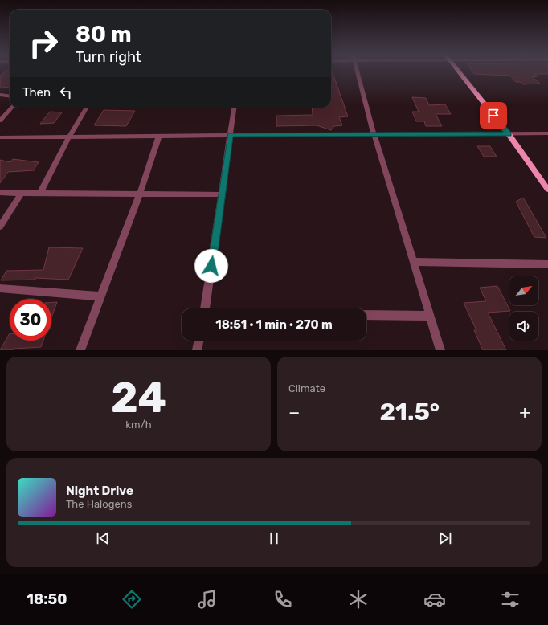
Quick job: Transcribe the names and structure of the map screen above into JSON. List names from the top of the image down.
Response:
{
  "north": "top right",
  "page": {
    "turn": ["80 m", "Turn right"],
    "then": "Then",
    "limit": "30",
    "trip": "18:51 · 1 min · 270 m",
    "tile": [
      ["24", "km/h"],
      "Climate"
    ],
    "heat": ["−", "21.5°", "+"],
    "song": ["Night Drive", "The Halogens"],
    "tabs": "18:50"
  }
}
